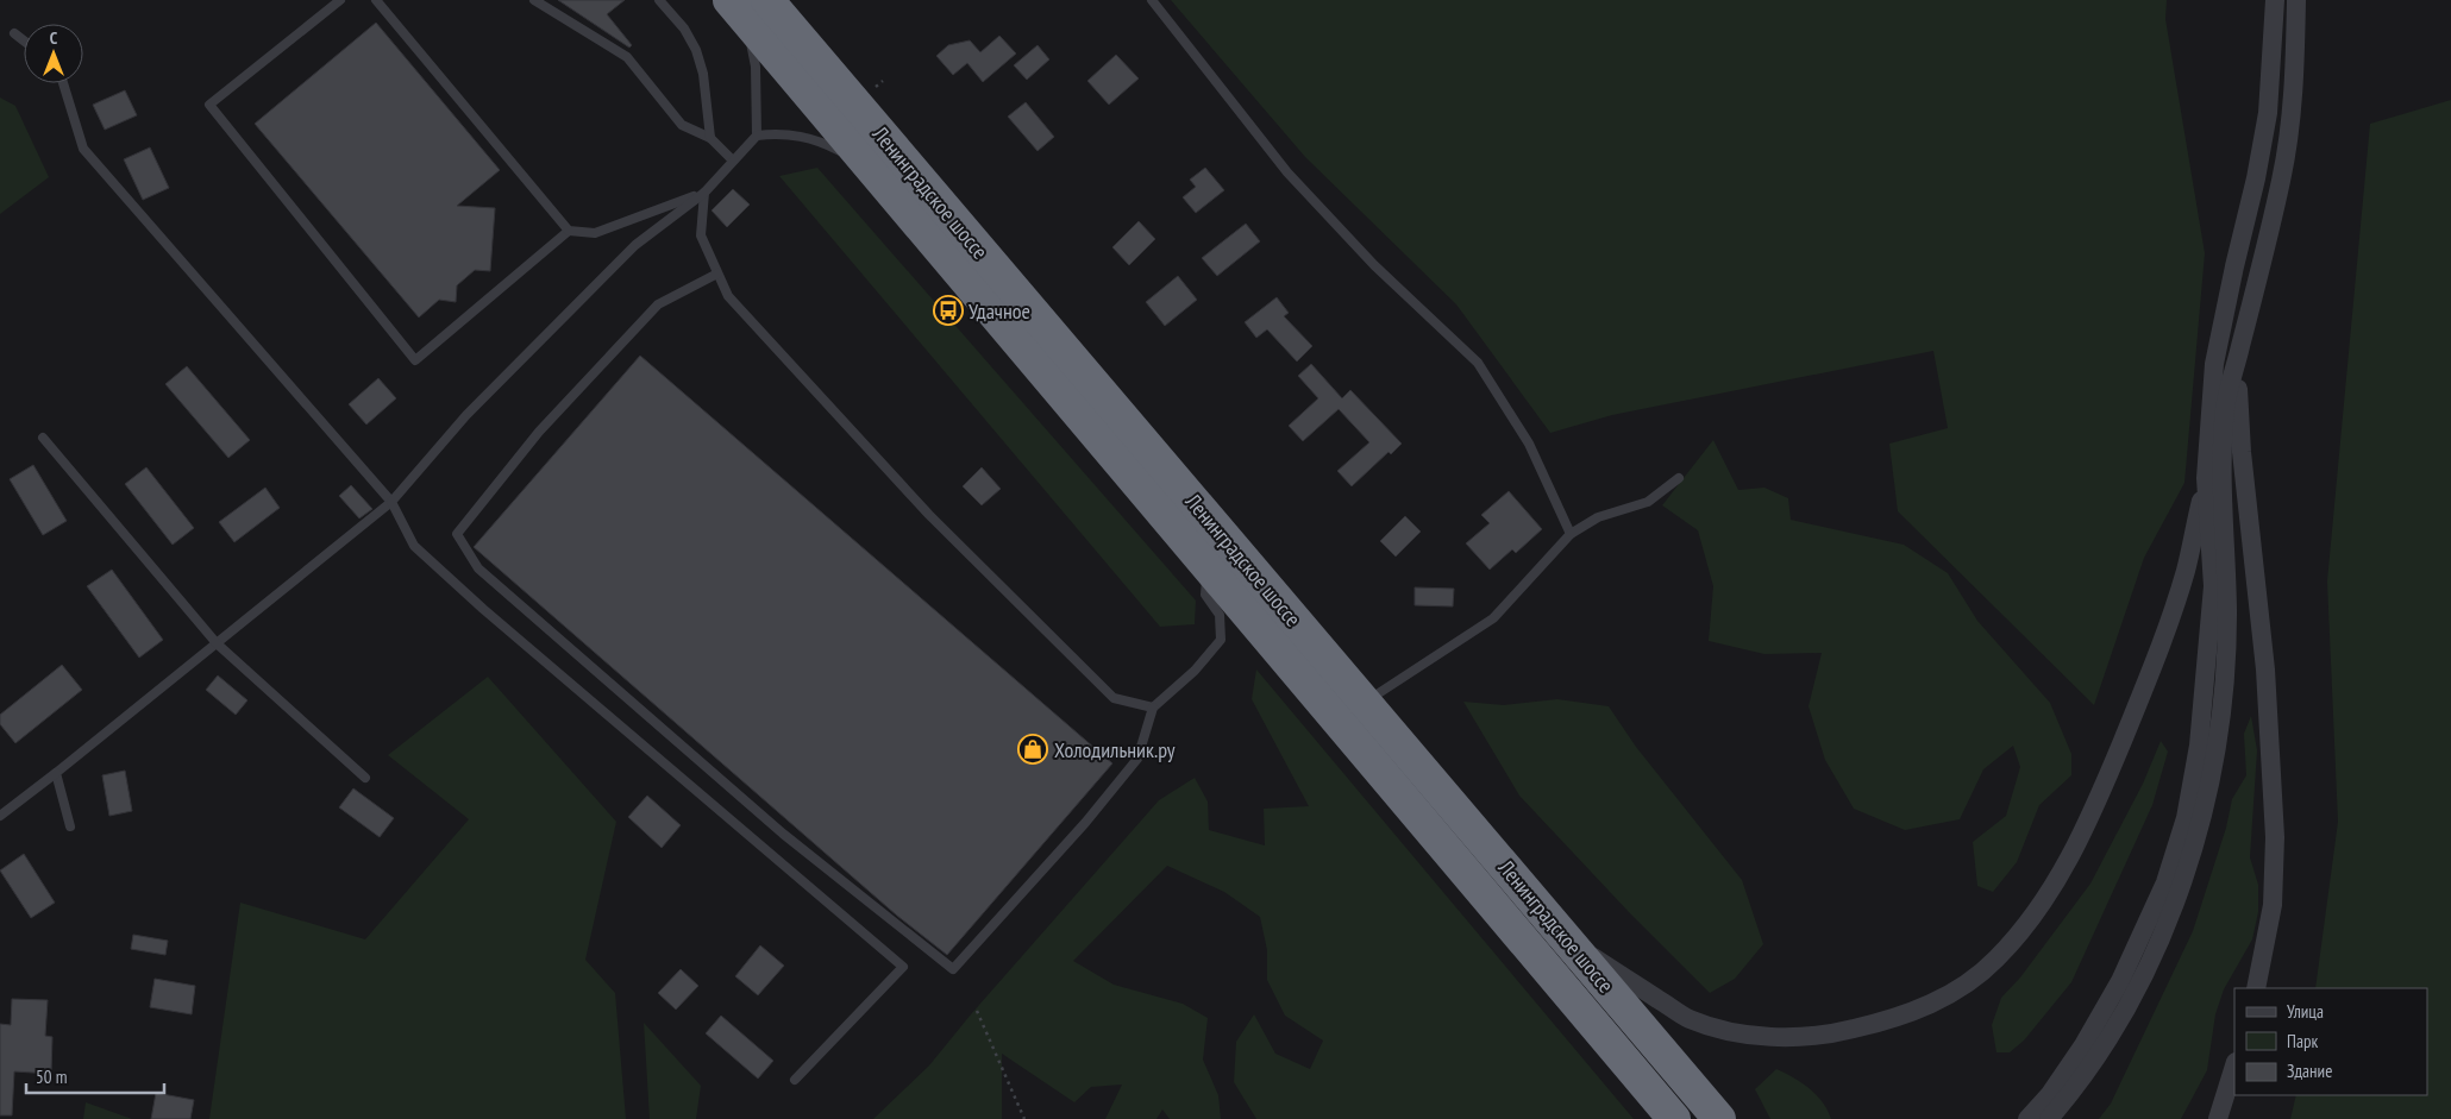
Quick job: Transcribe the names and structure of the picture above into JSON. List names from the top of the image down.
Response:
{
  "streets": {
    "highway": ["Ленинградское шоссе"]
  },
  "places": {
    "bus stop": ["Удачное"],
    "shop": ["Холодильник.ру"]
  },
  "legend": ["Улица", "Парк", "Здание"],
  "scale_bar": "50 m",
  "north": "top"
}
